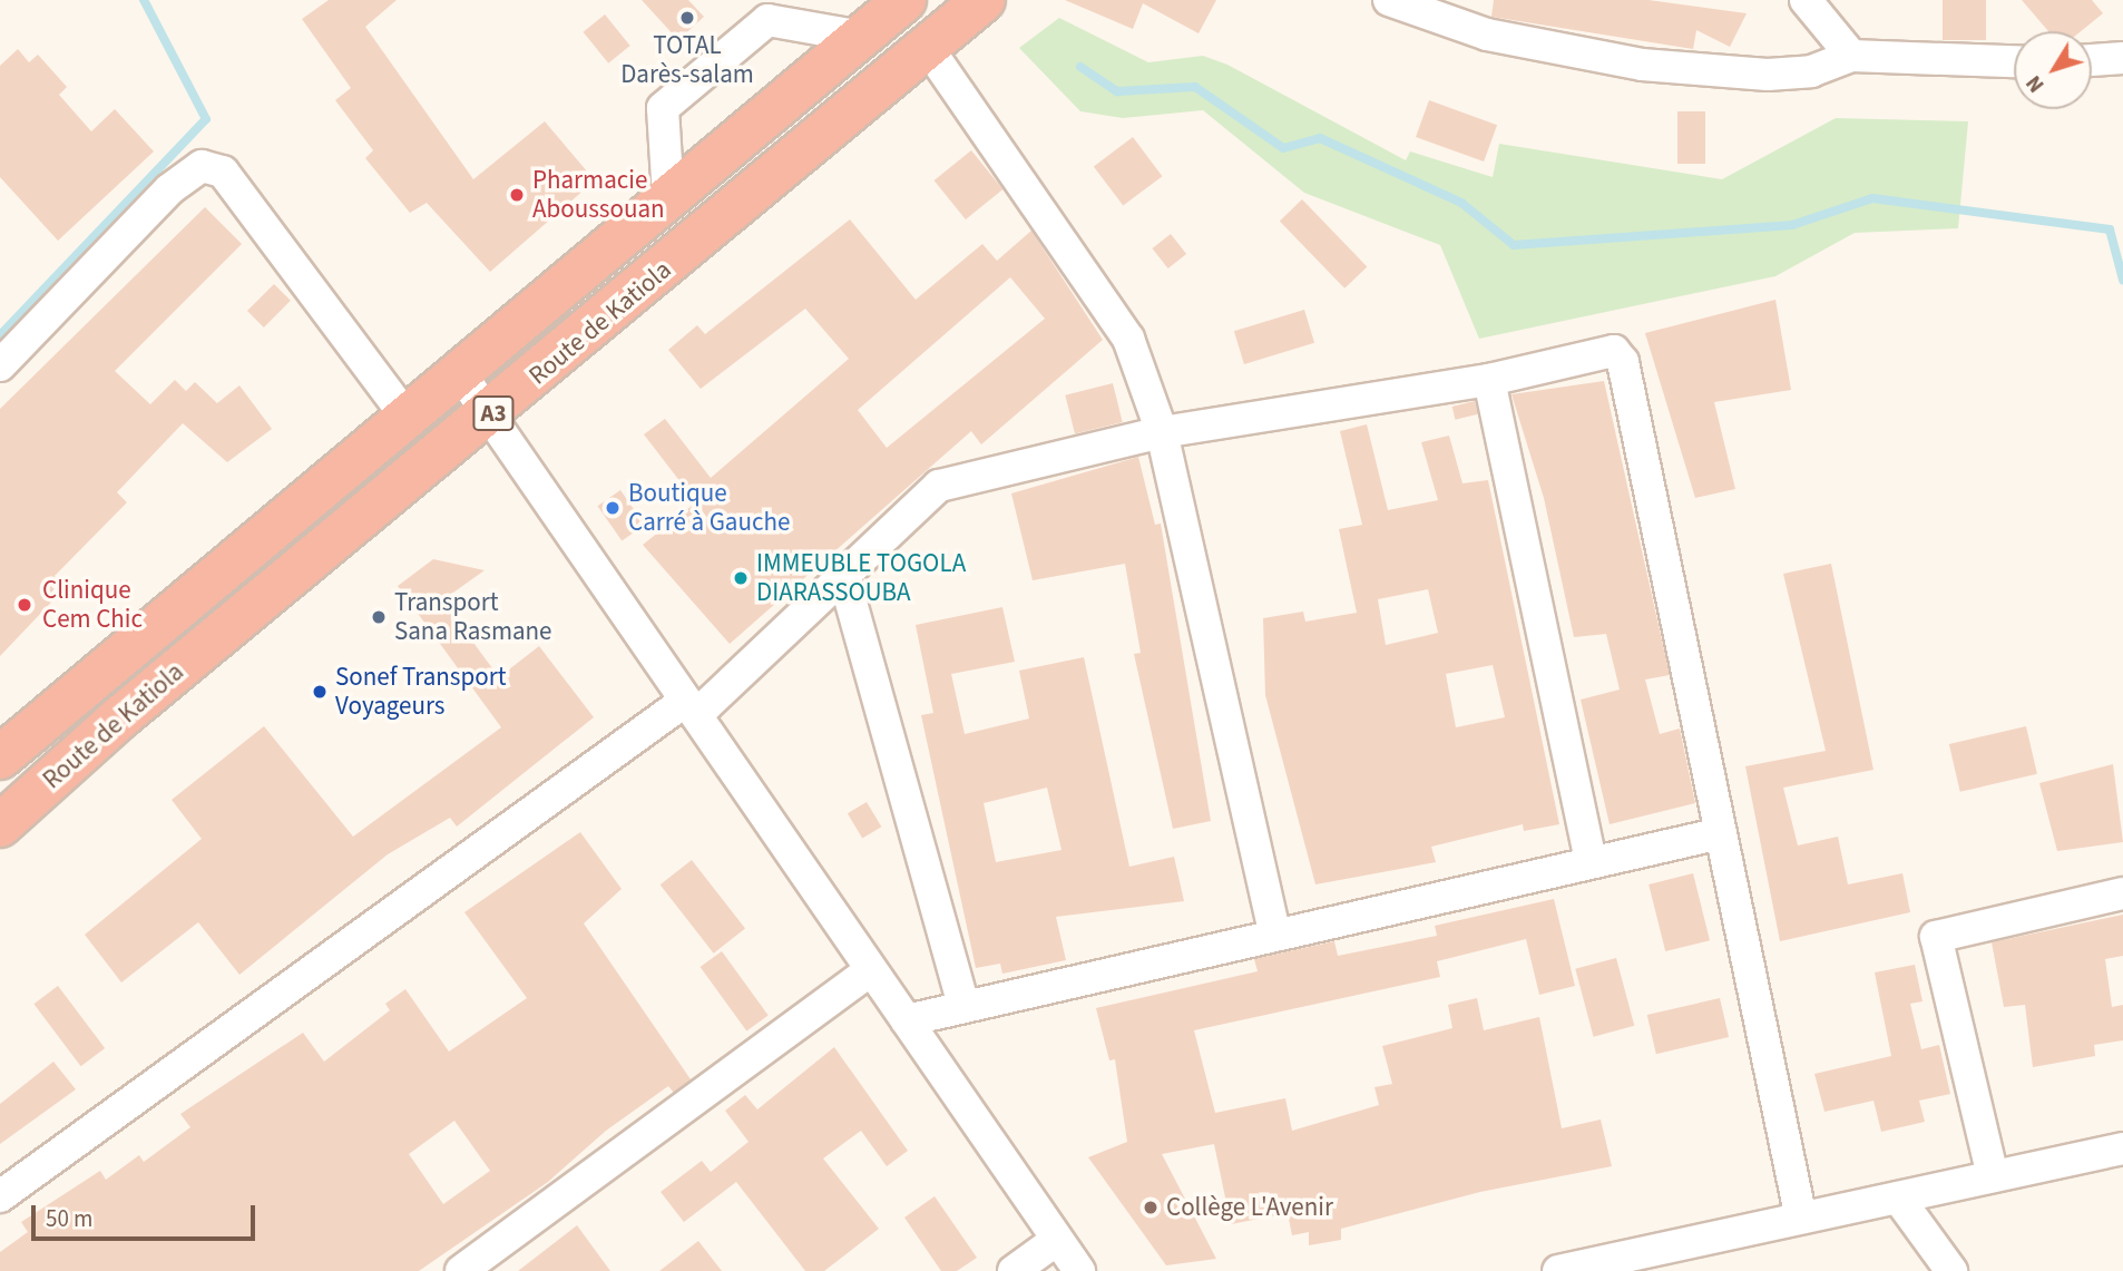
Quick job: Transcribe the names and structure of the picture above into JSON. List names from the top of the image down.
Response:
{
  "streets": {
    "highway": ["Route de Katiola", "A3"]
  },
  "places": [
    "TOTAL Darès-salam",
    "Pharmacie Aboussouan",
    "Boutique Carré à Gauche",
    "IMMEUBLE TOGOLA DIARASSOUBA",
    "Clinique Cem Chic",
    "Transport Sana Rasmane",
    "Sonef Transport Voyageurs",
    "Collège L'Avenir"
  ],
  "scale_bar": "50 m",
  "north": "bottom left"
}
